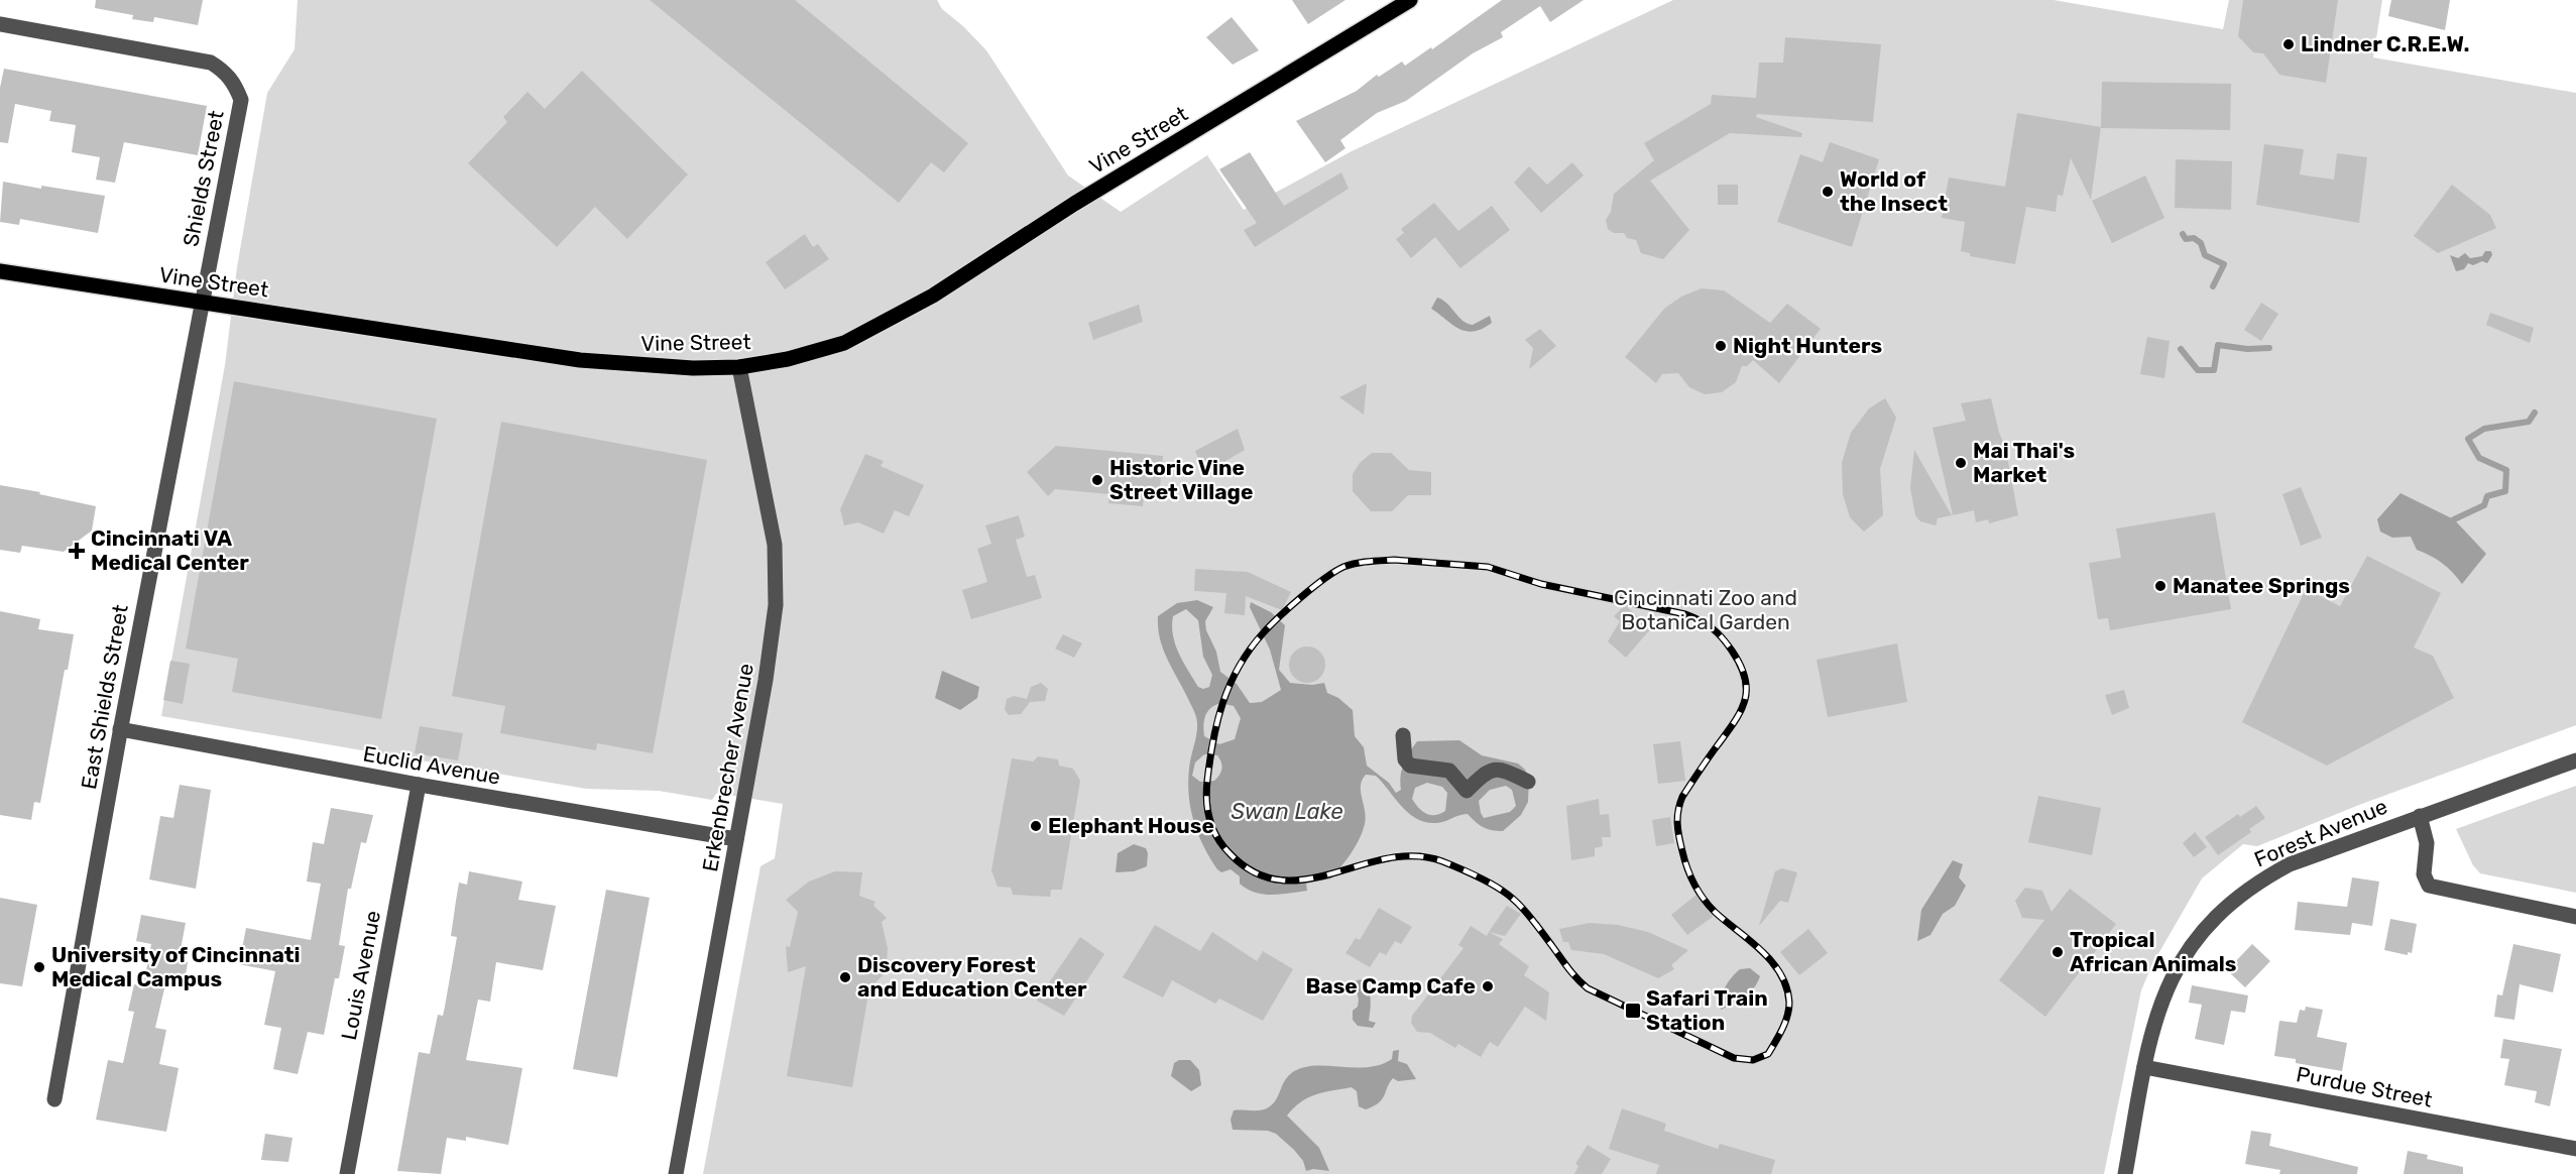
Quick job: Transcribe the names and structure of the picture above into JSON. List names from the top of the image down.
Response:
{
  "streets": {
    "main road": ["Vine Street"],
    "street": [
      "Shields Street",
      "East Shields Street",
      "Euclid Avenue",
      "Erkenbrecher Avenue",
      "Forest Avenue",
      "Louis Avenue",
      "Purdue Street"
    ]
  },
  "crossings": [
    ["Vine Street", "Shields Street"],
    ["Vine Street", "East Shields Street"],
    ["Vine Street", "Erkenbrecher Avenue"],
    ["Shields Street", "East Shields Street"],
    ["East Shields Street", "Euclid Avenue"],
    ["Euclid Avenue", "Erkenbrecher Avenue"],
    ["Euclid Avenue", "Louis Avenue"],
    ["Forest Avenue", "Purdue Street"]
  ],
  "water": ["Swan Lake"],
  "parks": ["Cincinnati Zoo and Botanical Garden"],
  "places": {
    "other": [
      "Lindner C.R.E.W.",
      "World of the Insect",
      "Night Hunters",
      "Mai Thai's Market",
      "Historic Vine Street Village",
      "Manatee Springs",
      "Elephant House",
      "Tropical African Animals",
      "University of Cincinnati Medical Campus",
      "Discovery Forest and Education Center",
      "Base Camp Cafe"
    ],
    "health": ["Cincinnati VA Medical Center"],
    "transit": ["Safari Train Station"]
  }
}
